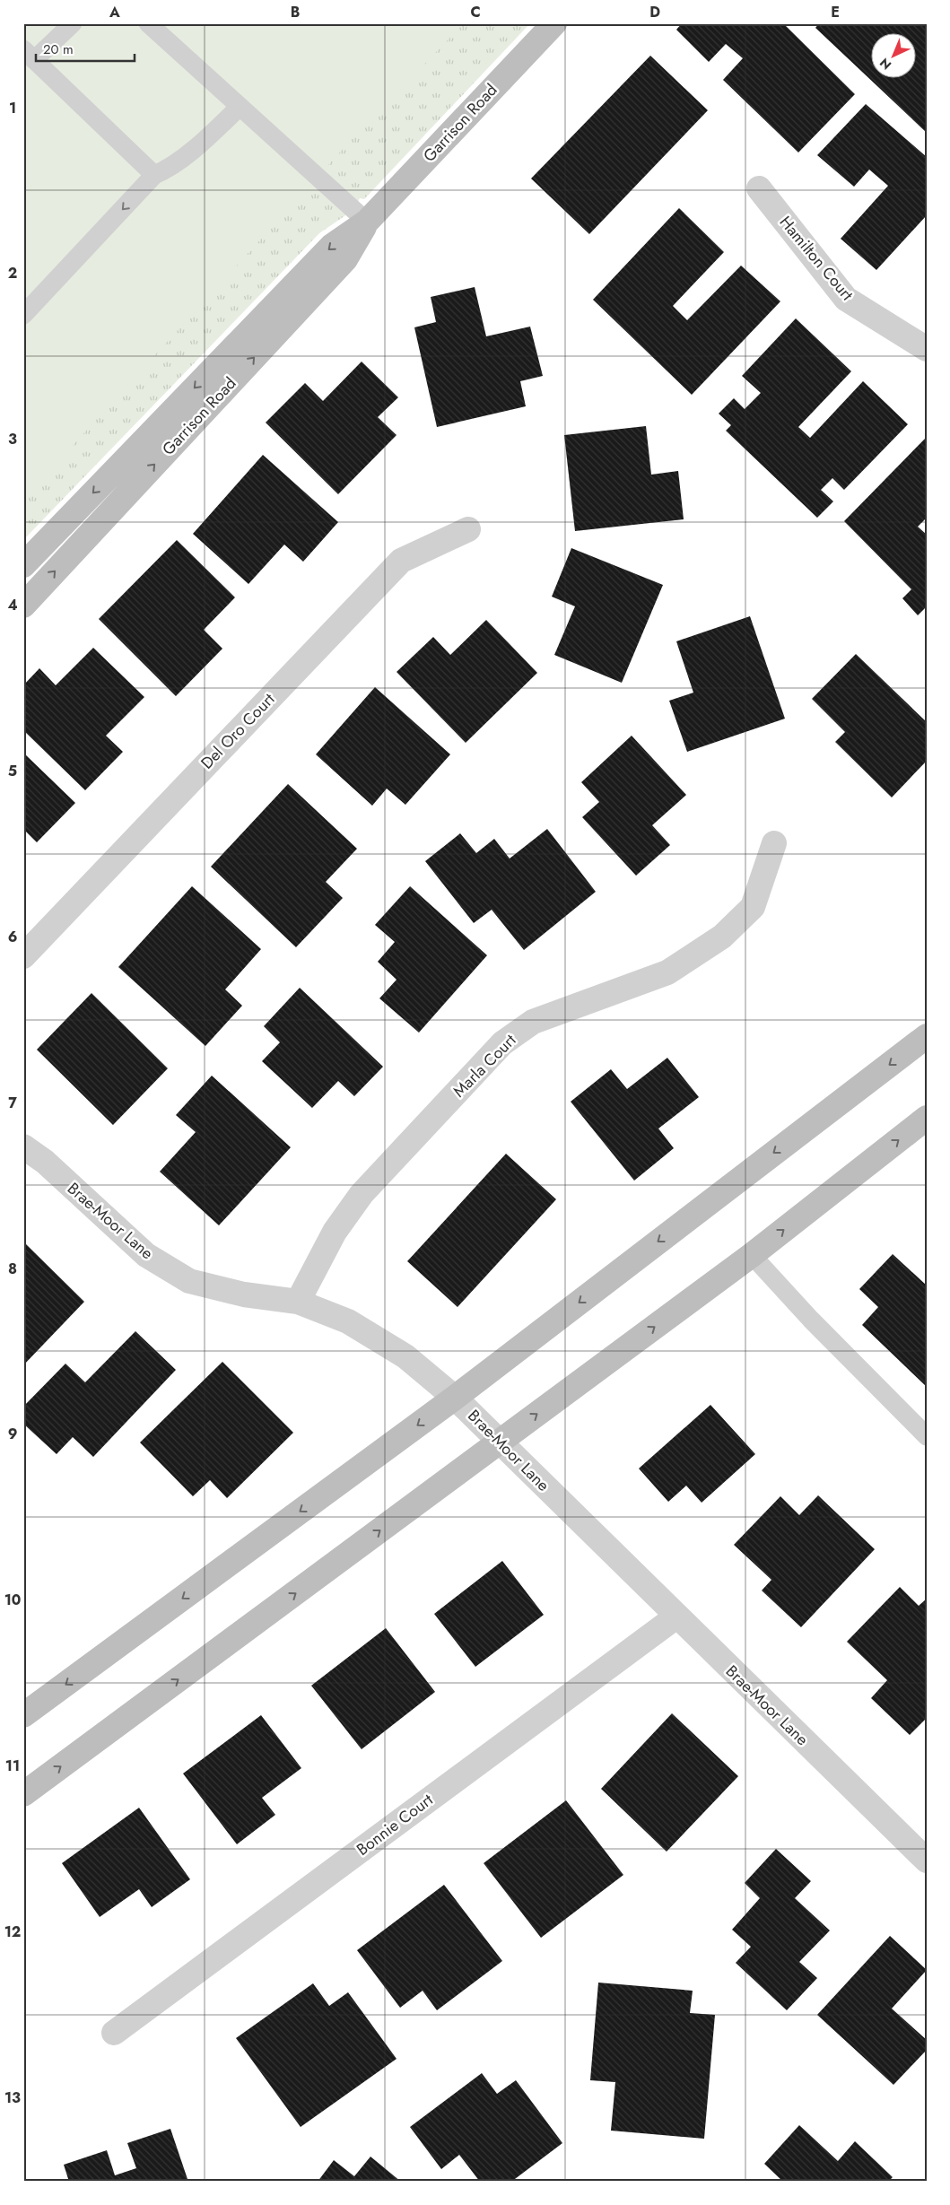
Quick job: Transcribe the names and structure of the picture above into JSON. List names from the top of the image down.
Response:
{
  "streets": {
    "main road": ["Garrison Road"],
    "street": [
      "Hamilton Court",
      "Del Oro Court",
      "Marla Court",
      "Brae-Moor Lane",
      "Bonnie Court"
    ]
  },
  "crossings": [
    ["Marla Court", "Brae-Moor Lane"],
    ["Brae-Moor Lane", "Bonnie Court"]
  ],
  "scale_bar": "20 m",
  "north": "bottom left",
  "grid": {
    "columns": [
      "A",
      "B",
      "C",
      "D",
      "E"
    ],
    "rows": [
      "1",
      "2",
      "3",
      "4",
      "5",
      "6",
      "7",
      "8",
      "9",
      "10",
      "11",
      "12",
      "13"
    ]
  }
}
